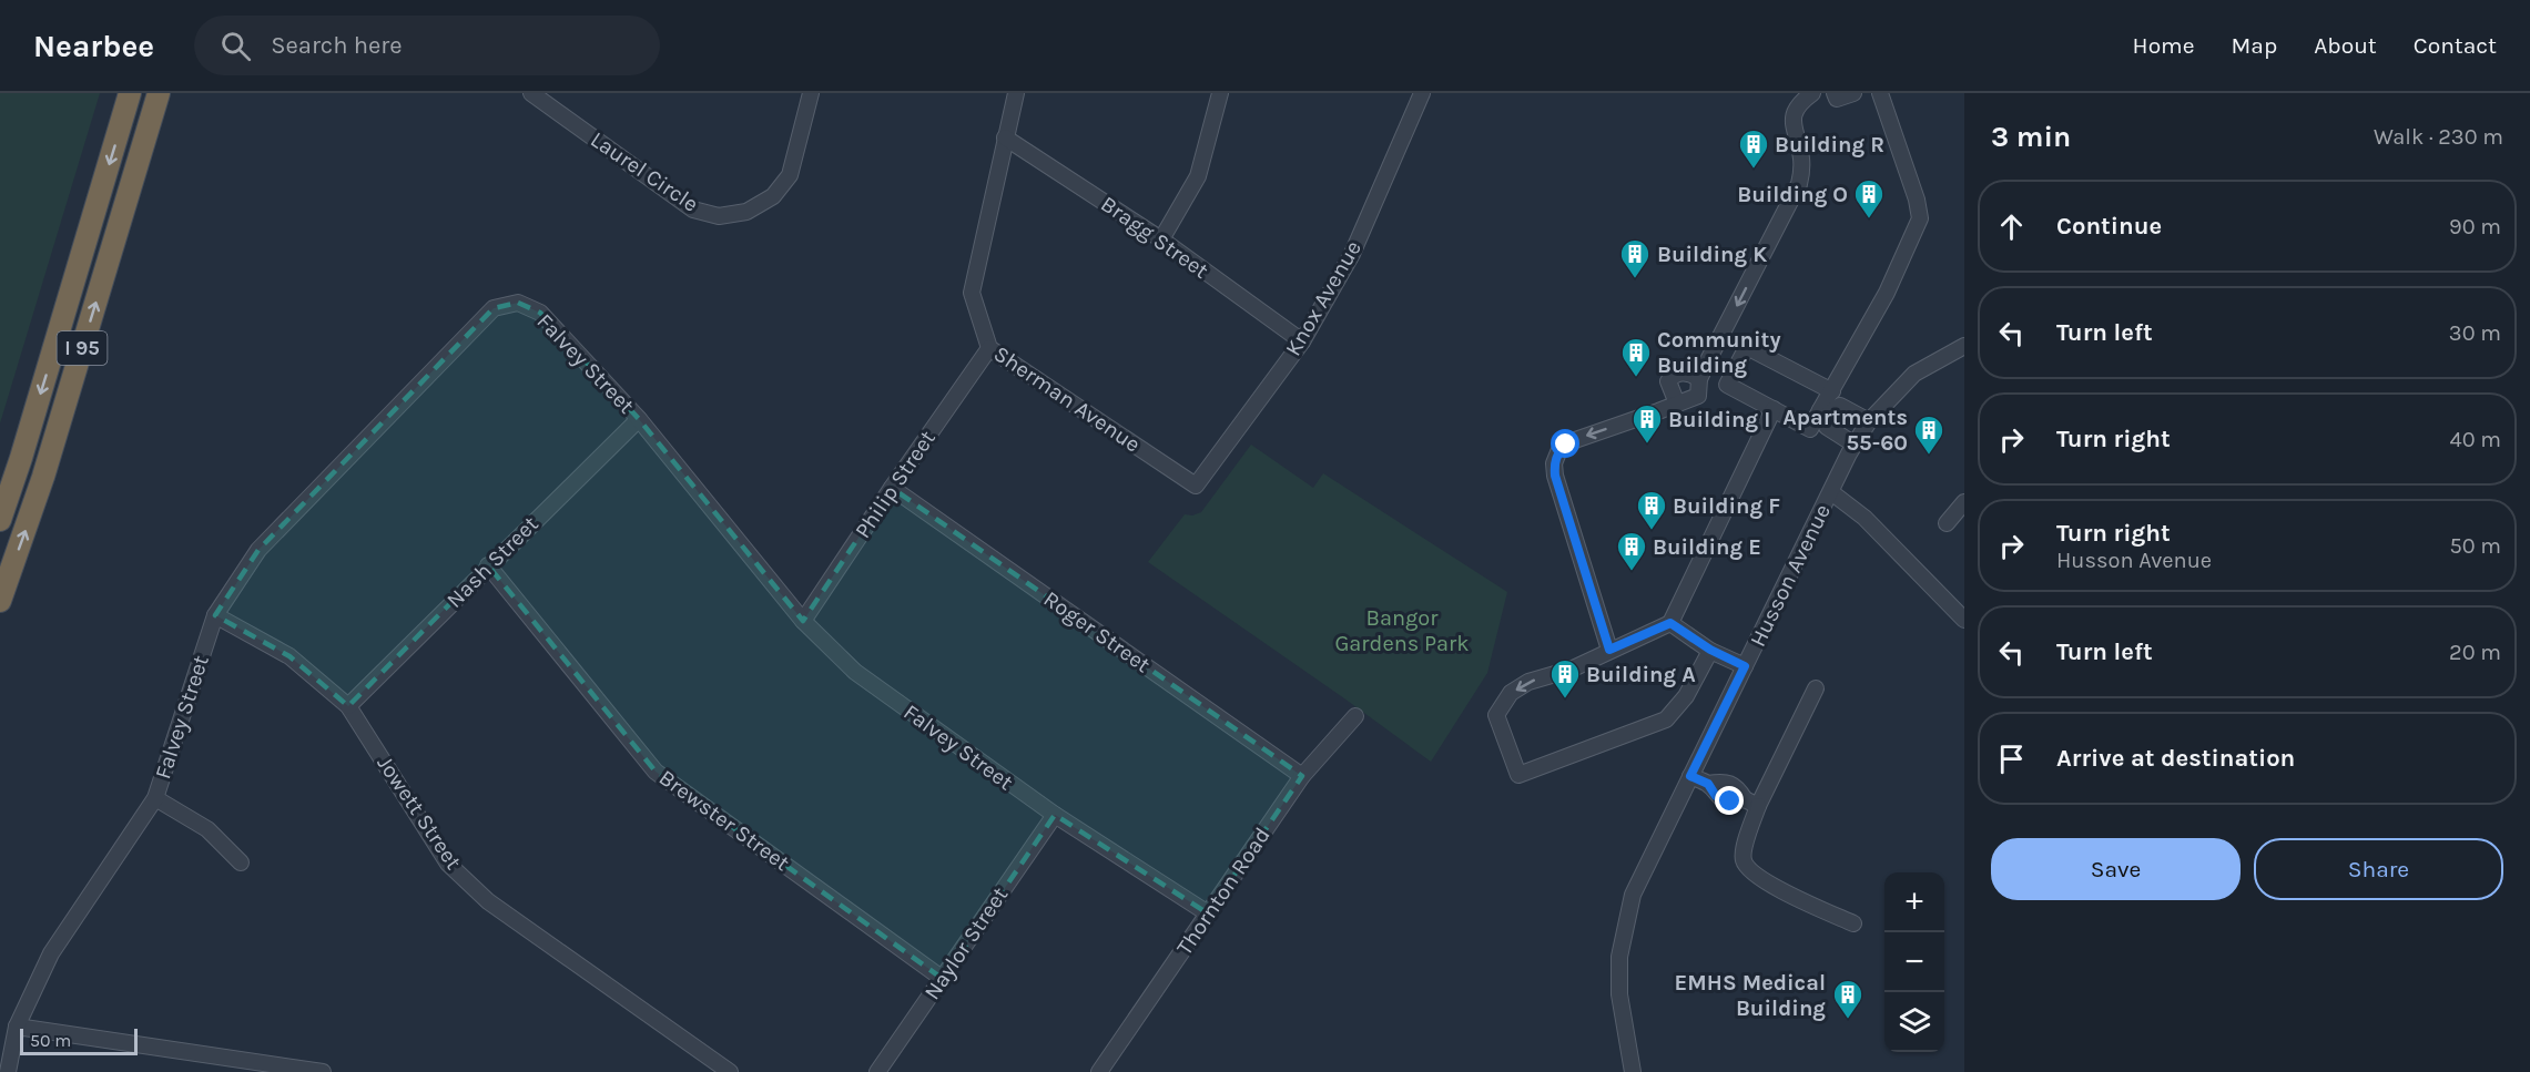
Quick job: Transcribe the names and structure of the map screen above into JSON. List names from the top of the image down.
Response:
{
  "streets": {
    "highway": ["I 95"],
    "street": [
      "Laurel Circle",
      "Bragg Street",
      "Knox Avenue",
      "Falvey Street",
      "Sherman Avenue",
      "Philip Street",
      "Nash Street",
      "Husson Avenue",
      "Roger Street",
      "Jowett Street",
      "Brewster Street",
      "Thornton Road",
      "Naylor Street"
    ]
  },
  "crossings": [
    ["Bragg Street", "Knox Avenue"],
    ["Bragg Street", "Sherman Avenue"],
    ["Knox Avenue", "Sherman Avenue"],
    ["Falvey Street", "Philip Street"],
    ["Falvey Street", "Nash Street"],
    ["Falvey Street", "Jowett Street"],
    ["Falvey Street", "Thornton Road"],
    ["Falvey Street", "Naylor Street"],
    ["Sherman Avenue", "Philip Street"],
    ["Philip Street", "Roger Street"],
    ["Nash Street", "Jowett Street"],
    ["Nash Street", "Brewster Street"],
    ["Roger Street", "Thornton Road"],
    ["Brewster Street", "Naylor Street"]
  ],
  "parks": ["Bangor Gardens Park"],
  "places": {
    "building": [
      "Building R",
      "Building O",
      "Building K",
      "Community Building",
      "Building I",
      "Apartments 55-60",
      "Building F",
      "Building E",
      "Building A",
      "EMHS Medical Building"
    ]
  },
  "scale_bar": "50 m",
  "page": {
    "header": "Nearbee",
    "search": "Search here",
    "nav": [
      "Home",
      "Map",
      "About",
      "Contact"
    ],
    "heading": ["3 min", "Walk · 230 m"],
    "list": [
      ["Continue", "90 m"],
      ["Turn left", "30 m"],
      ["Turn right", "40 m"],
      ["Turn right", "Husson Avenue", "50 m"],
      ["Turn left", "20 m"],
      "Arrive at destination"
    ],
    "buttons": ["Save", "Share"],
    "map_buttons": ["+", "−"],
    "scale": "50 m"
  }
}
